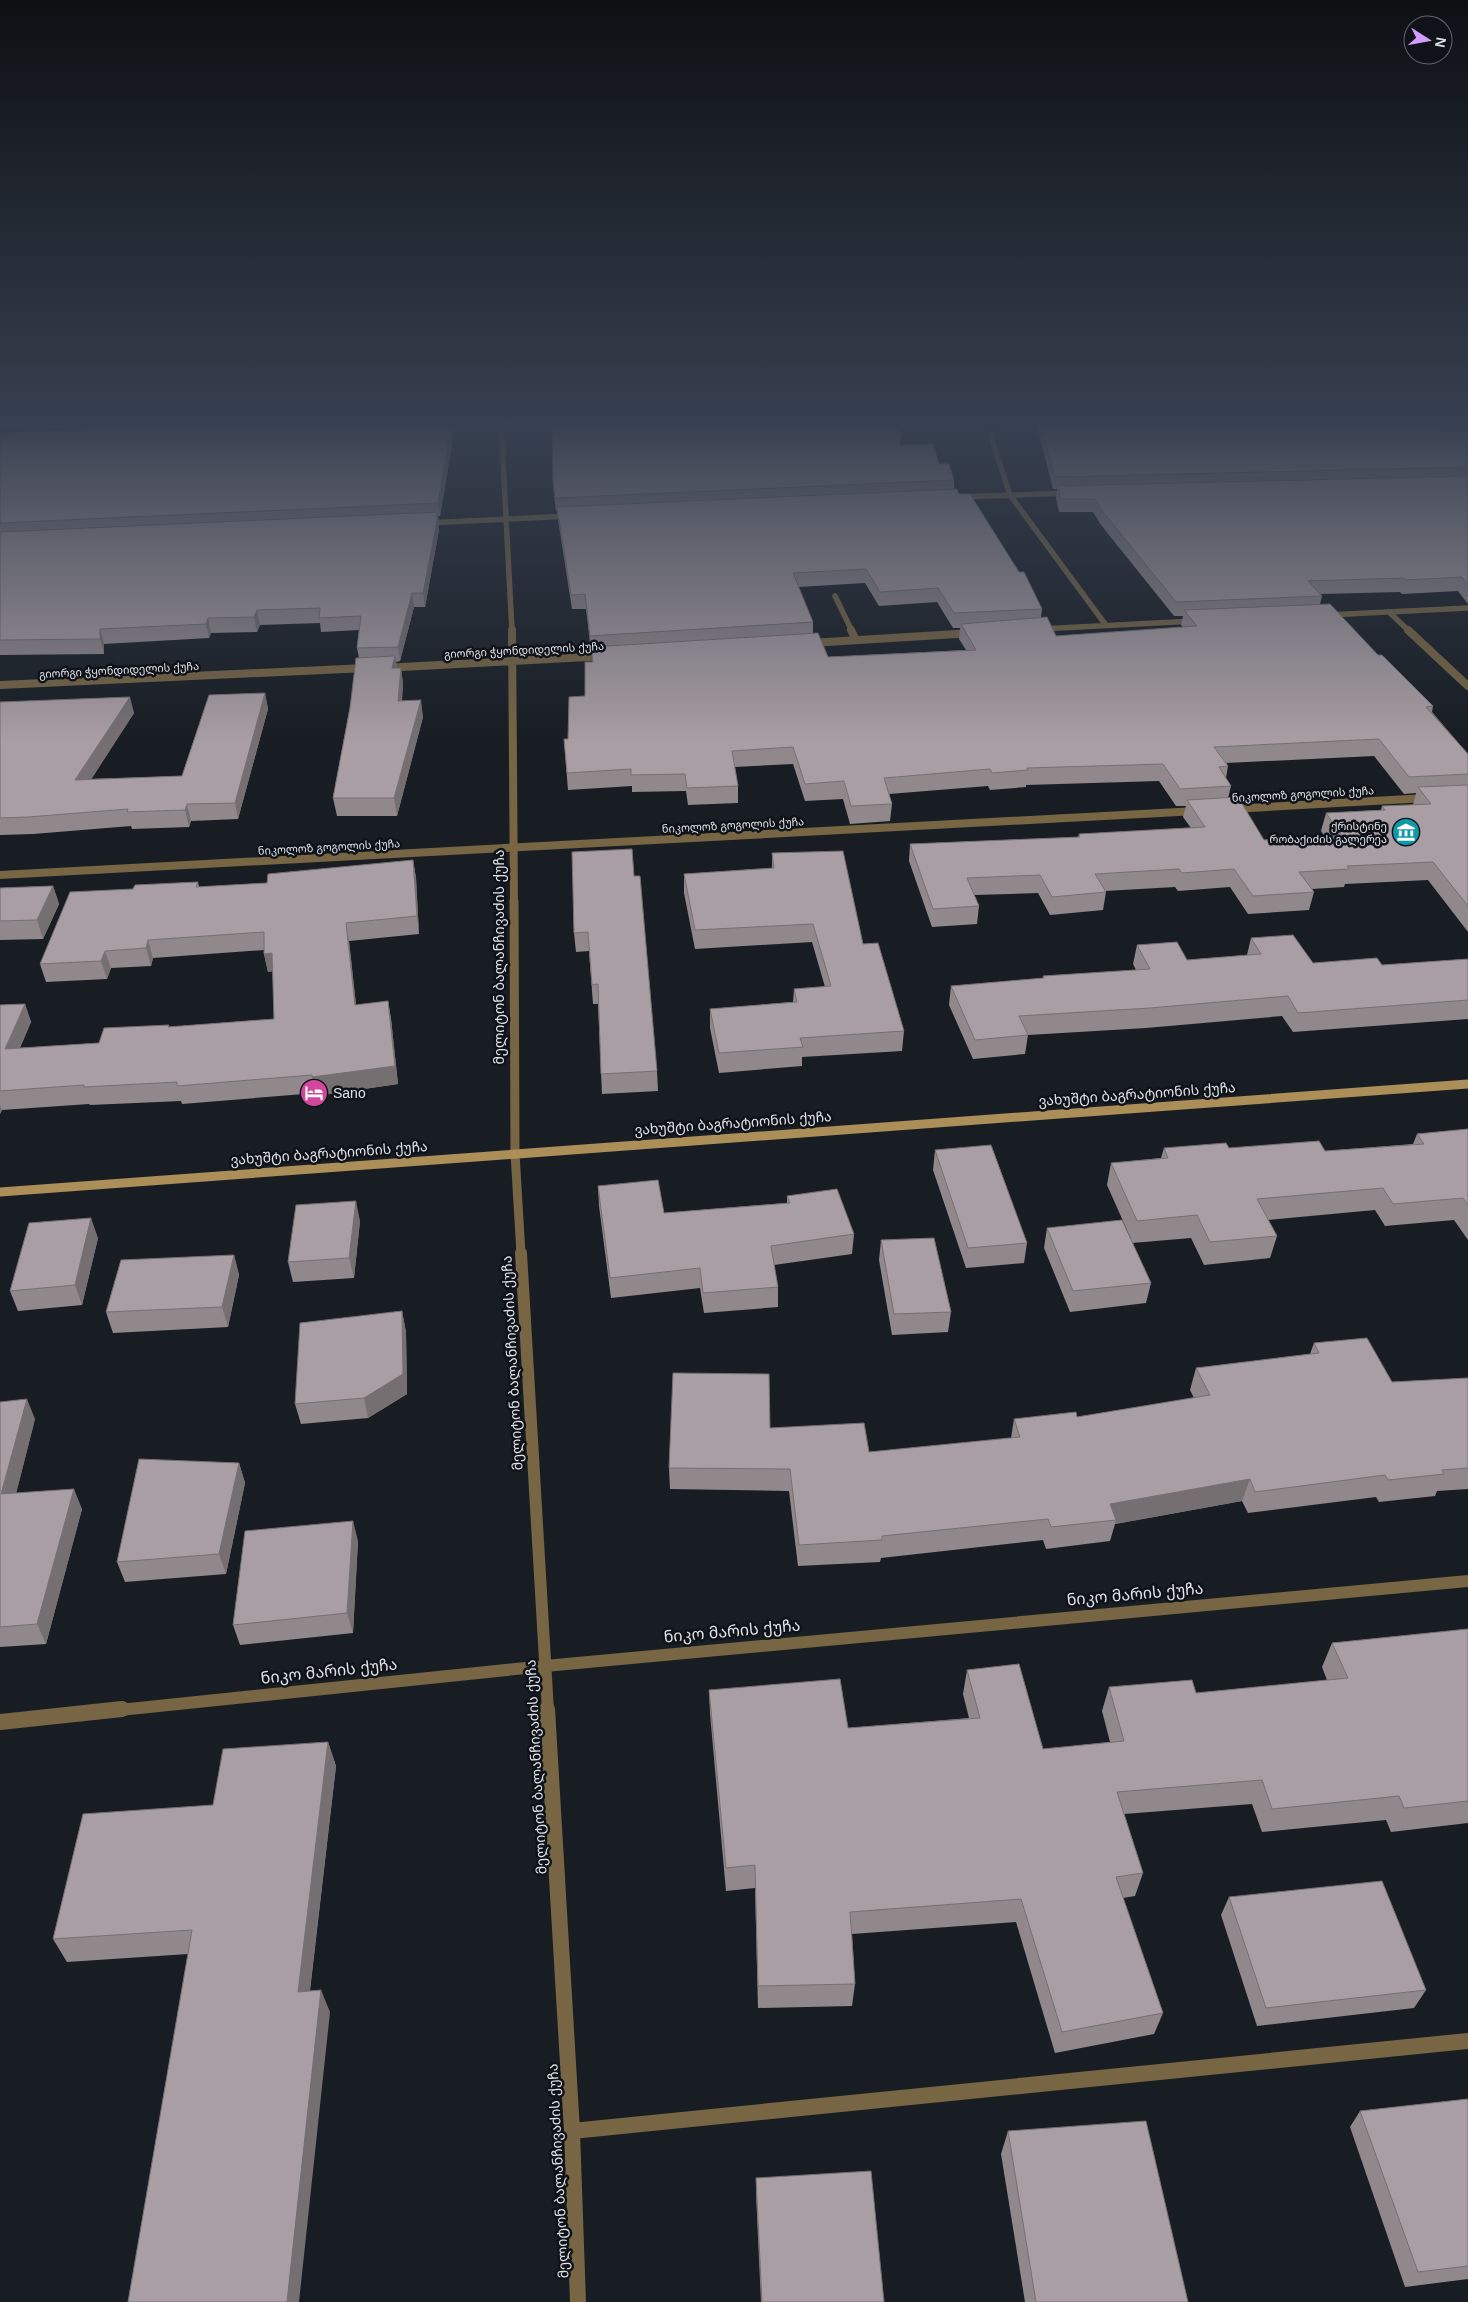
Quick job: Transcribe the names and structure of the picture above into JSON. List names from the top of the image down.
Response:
{
  "streets": {
    "street": [
      "გიორგი ჭყონდიდელის ქუჩა",
      "ნიკოლოზ გოგოლის ქუჩა",
      "მელიტონ ბალანჩივაძის ქუჩა",
      "ვახუშტი ბაგრატიონის ქუჩა",
      "ნიკო მარის ქუჩა"
    ]
  },
  "crossings": [
    ["გიორგი ჭყონდიდელის ქუჩა", "მელიტონ ბალანჩივაძის ქუჩა"],
    ["ნიკოლოზ გოგოლის ქუჩა", "მელიტონ ბალანჩივაძის ქუჩა"],
    ["მელიტონ ბალანჩივაძის ქუჩა", "ვახუშტი ბაგრატიონის ქუჩა"],
    ["მელიტონ ბალანჩივაძის ქუჩა", "ნიკო მარის ქუჩა"]
  ],
  "places": {
    "museum": ["ქრისტინე რობაქიძის გალერეა"],
    "hotel": ["Sano"]
  },
  "north": "right"
}
